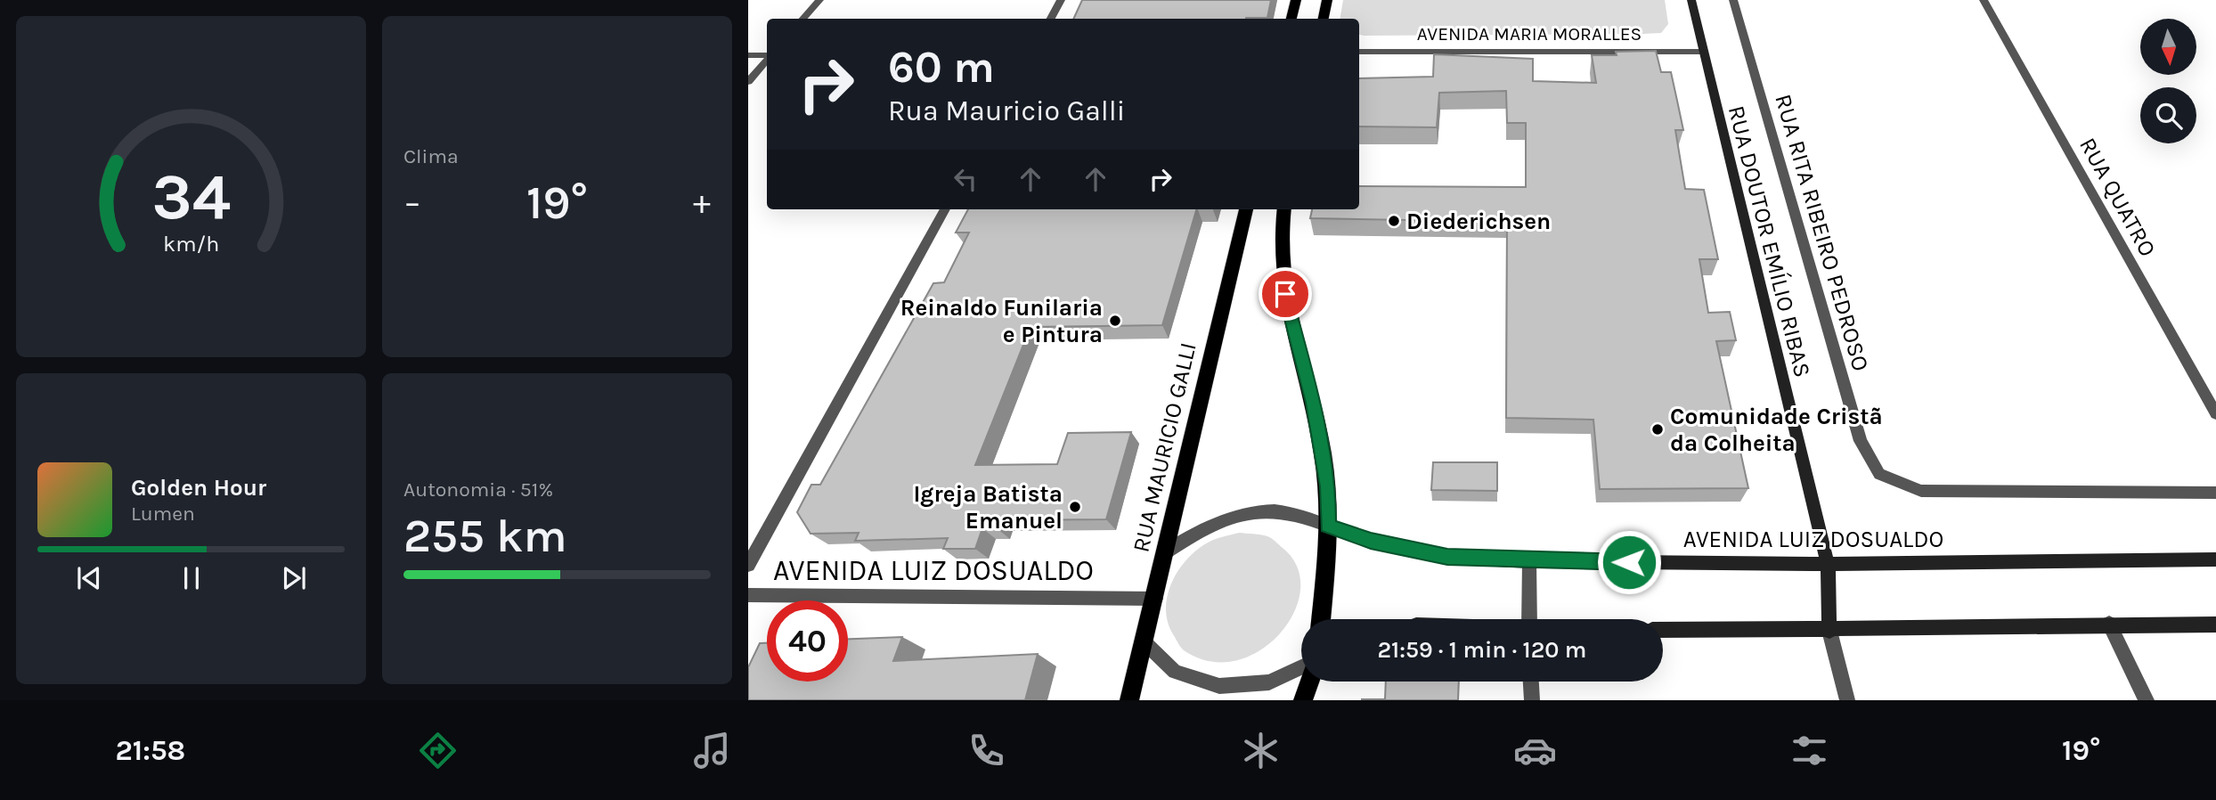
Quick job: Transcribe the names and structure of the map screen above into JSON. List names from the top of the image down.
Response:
{
  "streets": {
    "main road": ["RUA MAURICIO GALLI"],
    "street": [
      "AVENIDA MARIA MORALLES",
      "RUA QUATRO",
      "RUA RITA RIBEIRO PEDROSO",
      "RUA DOUTOR EMÍLIO RIBAS",
      "AVENIDA LUIZ DOSUALDO"
    ]
  },
  "crossings": [
    ["AVENIDA MARIA MORALLES", "RUA DOUTOR EMÍLIO RIBAS"],
    ["RUA DOUTOR EMÍLIO RIBAS", "AVENIDA LUIZ DOSUALDO"],
    ["RUA MAURICIO GALLI", "AVENIDA LUIZ DOSUALDO"]
  ],
  "places": [
    "Diederichsen",
    "Reinaldo Funilaria e Pintura",
    "Comunidade Cristã da Colheita",
    "Igreja Batista Emanuel"
  ],
  "north": "bottom",
  "page": {
    "tile": [
      "Clima",
      ["Autonomia · 51%", "255 km"]
    ],
    "turn": ["60 m", "Rua Mauricio Galli"],
    "heat": ["−", "19°", "+"],
    "song": ["Golden Hour", "Lumen"],
    "limit": "40",
    "trip": "21:59 · 1 min · 120 m",
    "tabs": ["21:58", "19°"],
    "gauge": ["34", "km/h"]
  }
}
